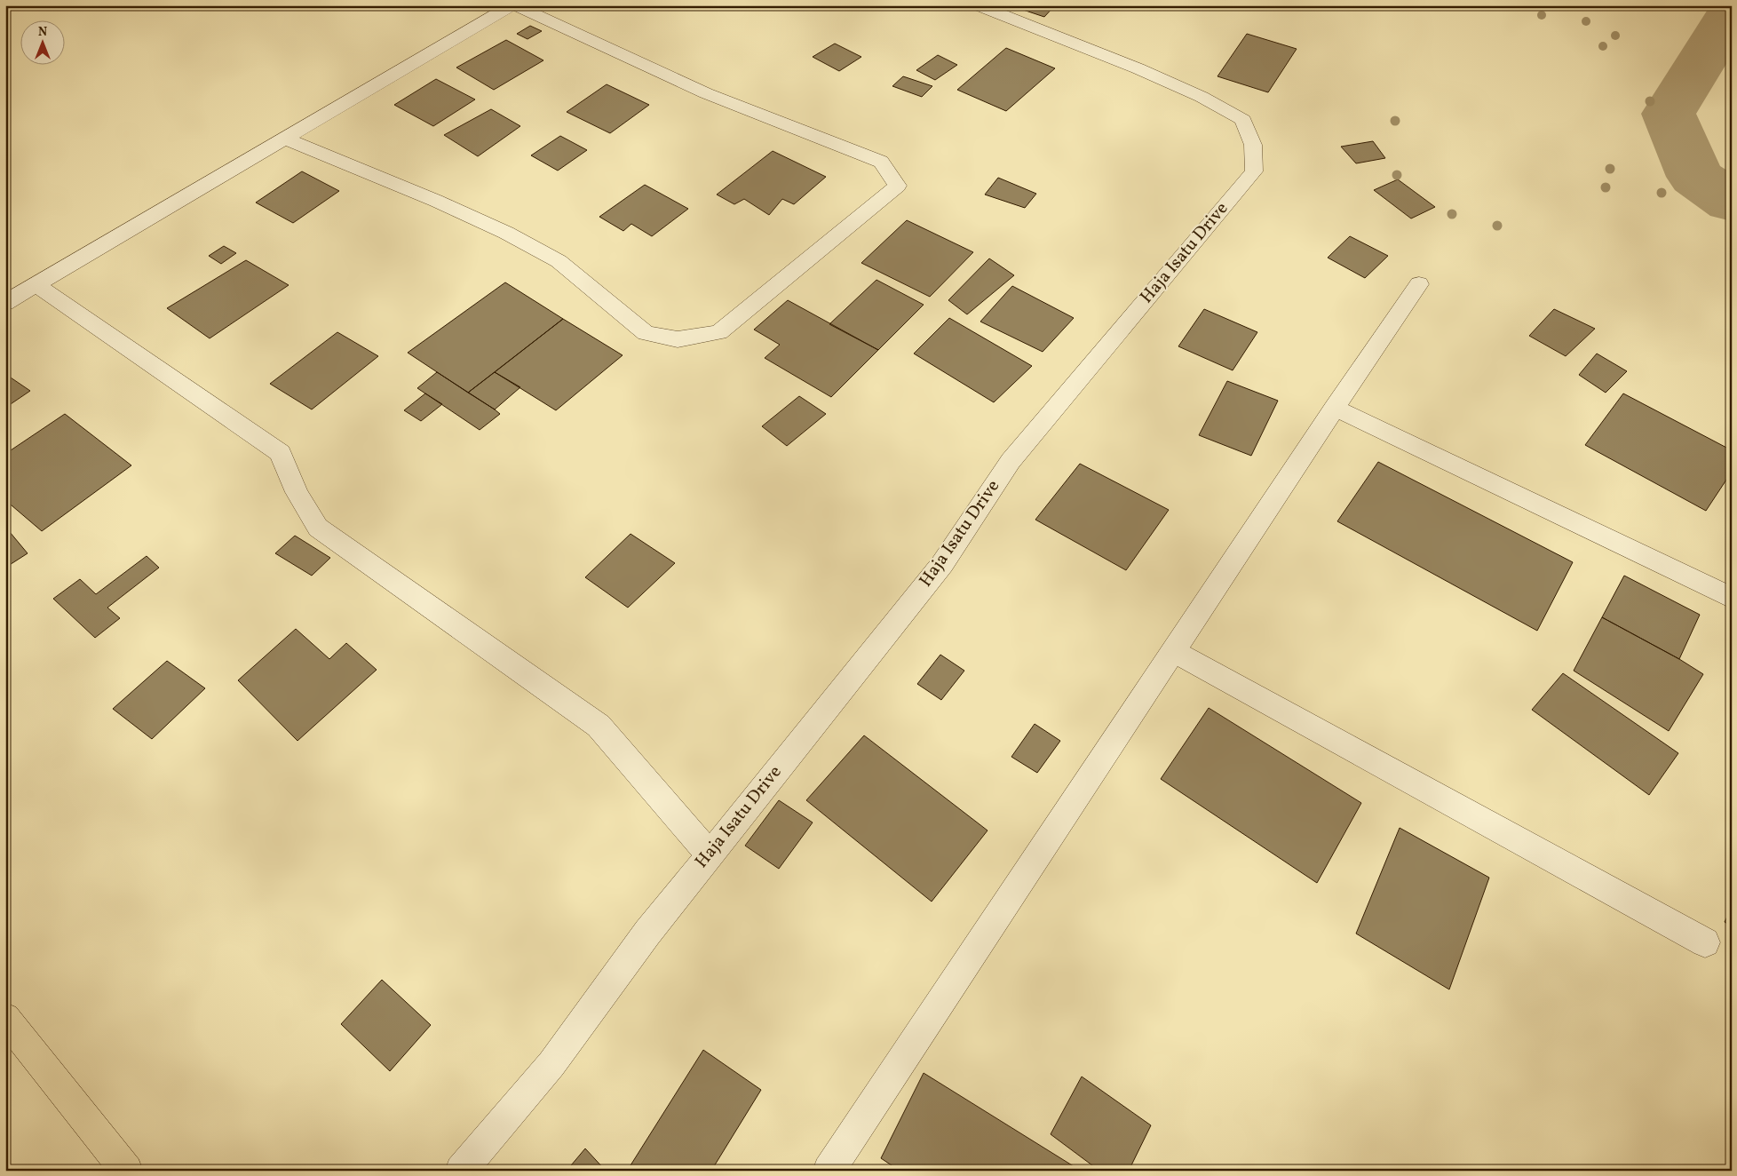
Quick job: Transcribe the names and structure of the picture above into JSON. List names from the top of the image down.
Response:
{
  "streets": {
    "street": ["Haja Isatu Drive"]
  },
  "north": "top"
}
